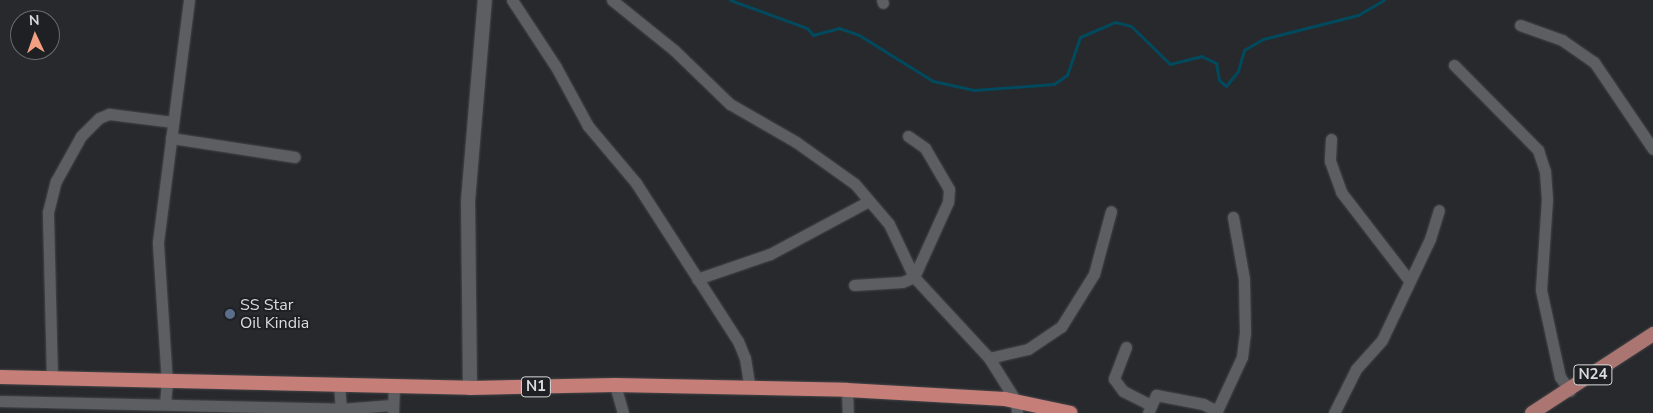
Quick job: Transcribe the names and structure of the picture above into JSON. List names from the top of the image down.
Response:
{
  "streets": {
    "highway": ["N1"],
    "main road": ["N24"]
  },
  "places": ["SS Star Oil Kindia"],
  "north": "top"
}
